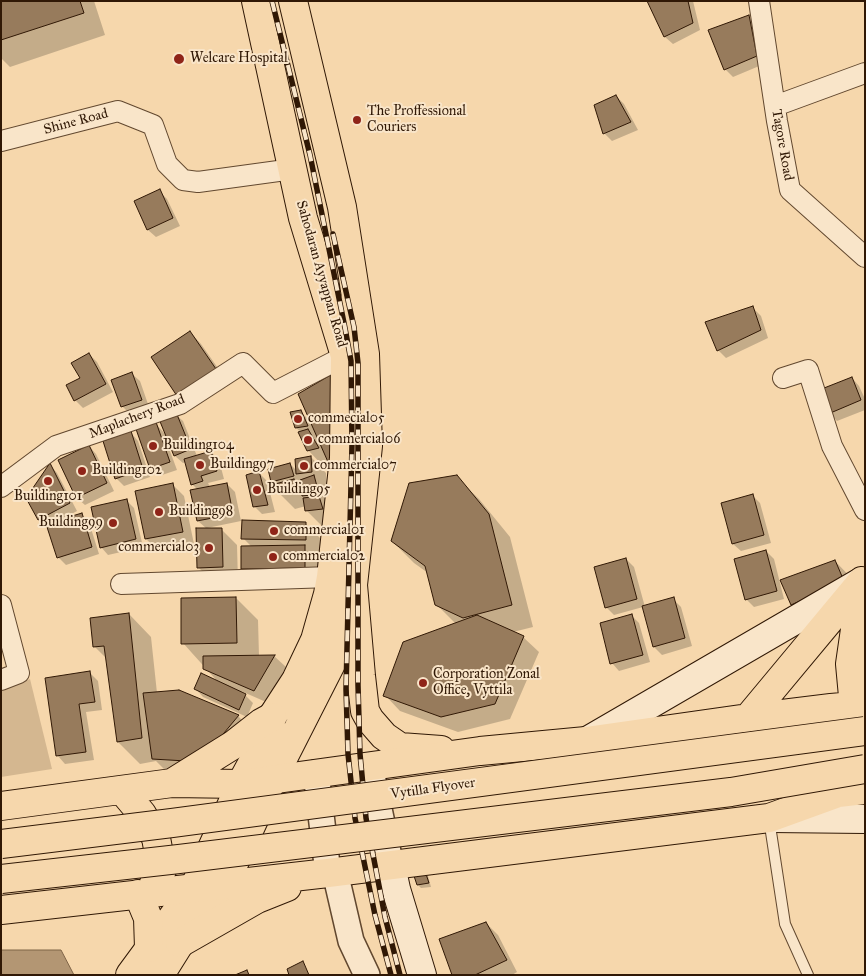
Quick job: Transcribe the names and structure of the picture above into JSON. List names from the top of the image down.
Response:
{
  "streets": {
    "main road": ["Sahodaran Ayyappan Road", "Vytilla Flyover"],
    "street": ["Shine Road", "Tagore Road", "Maplachery Road"]
  },
  "crossings": [
    ["Shine Road", "Sahodaran Ayyappan Road"],
    ["Sahodaran Ayyappan Road", "Maplachery Road"]
  ],
  "places": [
    "Welcare Hospital",
    "The Proffessional Couriers",
    "commecial05",
    "commercial06",
    "Building104",
    "Building97",
    "commercial07",
    "Building102",
    "Building101",
    "Building95",
    "Building98",
    "Building99",
    "commercial01",
    "commercial03",
    "commercial02",
    "Corporation Zonal Office, Vyttila"
  ]
}
